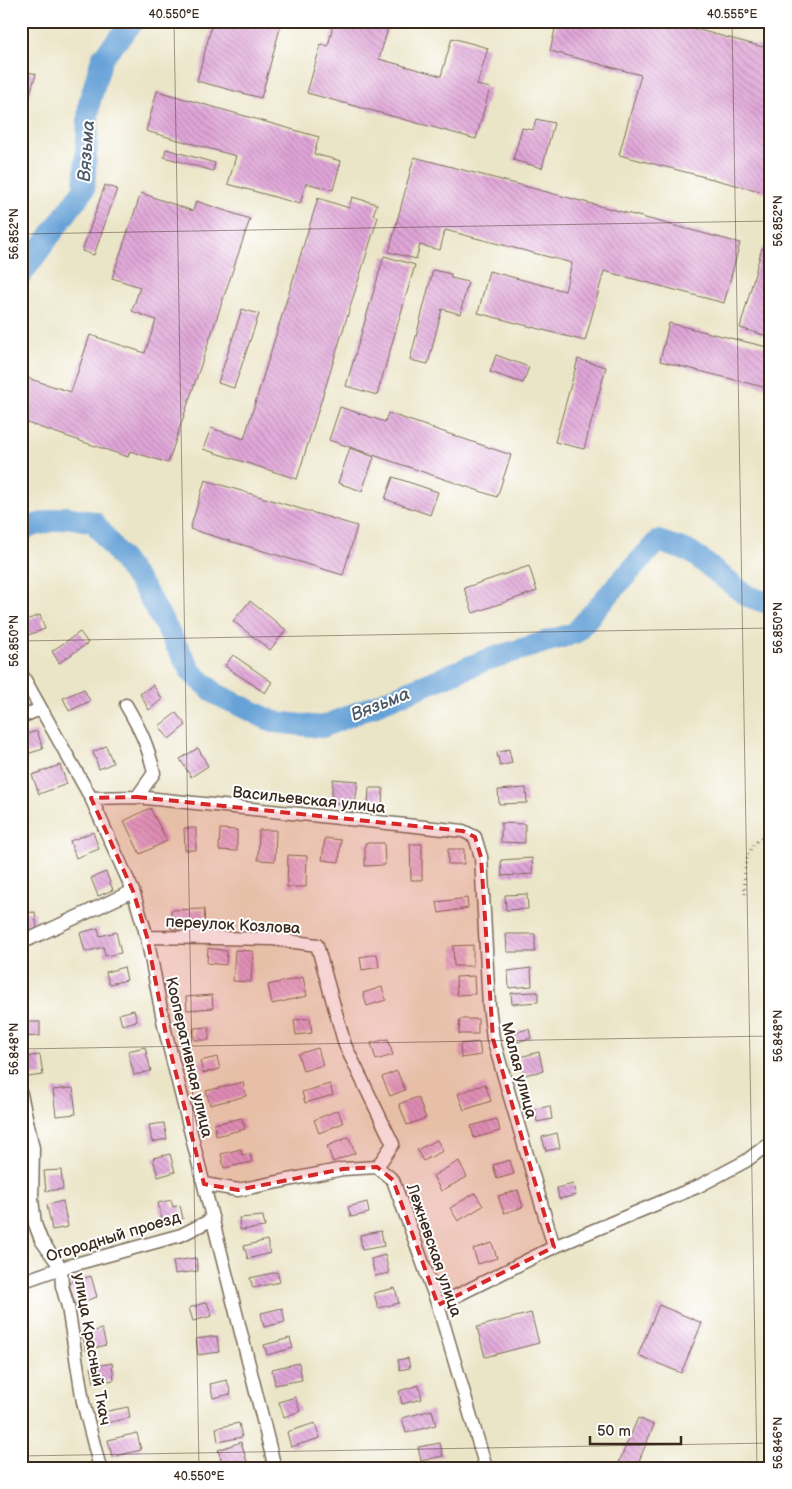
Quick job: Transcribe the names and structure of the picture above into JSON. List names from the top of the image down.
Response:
{
  "streets": {
    "street": [
      "Васильевская улица",
      "переулок Козлова",
      "Кооперативная улица",
      "Малая улица",
      "Огородный проезд",
      "Лежневская улица",
      "улица Красный Ткач"
    ]
  },
  "crossings": [
    ["Васильевская улица", "Кооперативная улица"],
    ["Васильевская улица", "Малая улица"],
    ["переулок Козлова", "Кооперативная улица"],
    ["переулок Козлова", "Лежневская улица"],
    ["Кооперативная улица", "Огородный проезд"],
    ["Огородный проезд", "улица Красный Ткач"]
  ],
  "water": ["Вязьма"],
  "scale_bar": "50 m",
  "coordinates": [
    "40.550°E",
    "40.555°E",
    "56.852°N",
    "56.850°N",
    "56.848°N",
    "56.846°N"
  ]
}
